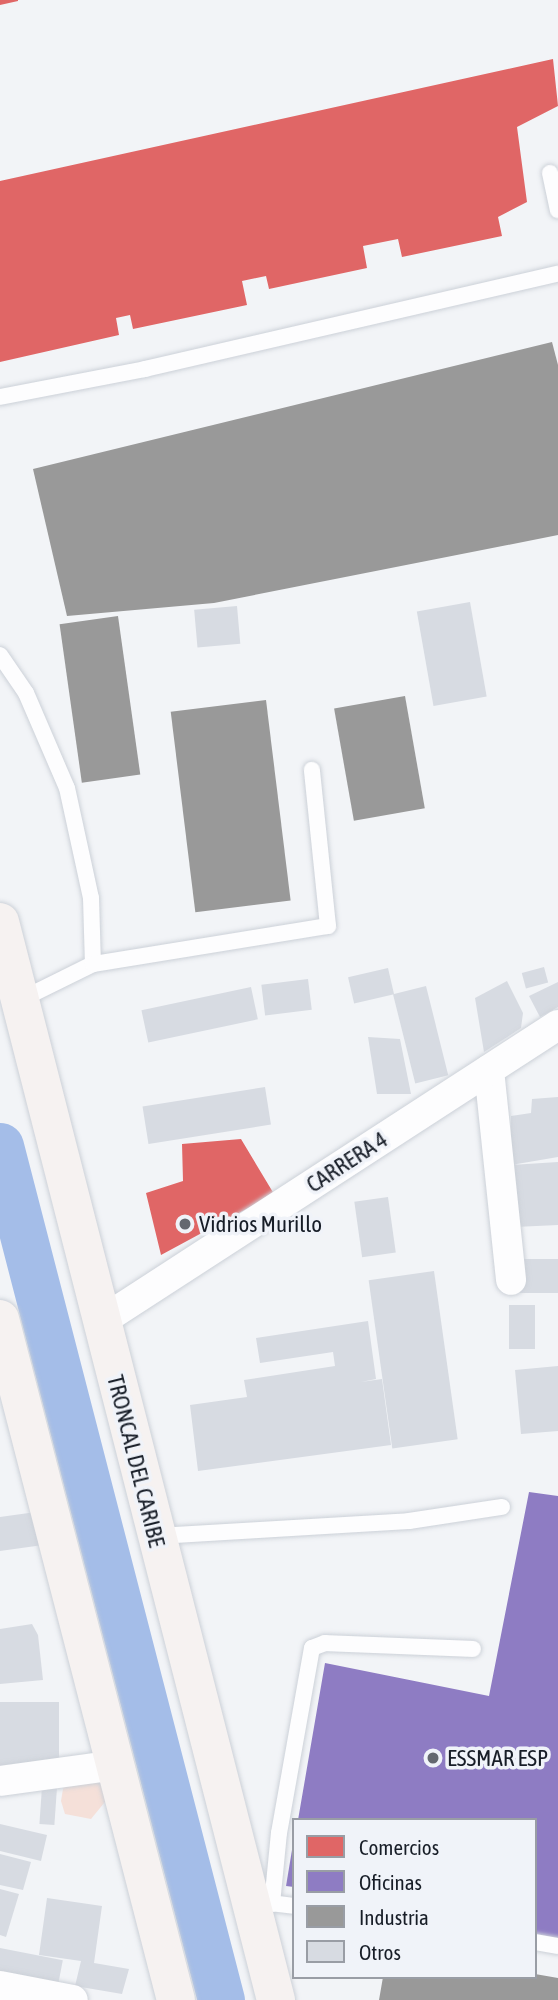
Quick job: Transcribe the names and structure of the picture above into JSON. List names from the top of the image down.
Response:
{
  "streets": {
    "highway": ["TRONCAL DEL CARIBE"],
    "street": ["CARRERA 4"]
  },
  "crossings": [
    ["CARRERA 4", "TRONCAL DEL CARIBE"]
  ],
  "places": ["Vidrios Murillo", "ESSMAR ESP"],
  "legend": [
    "Comercios",
    "Oficinas",
    "Industria",
    "Otros"
  ]
}
